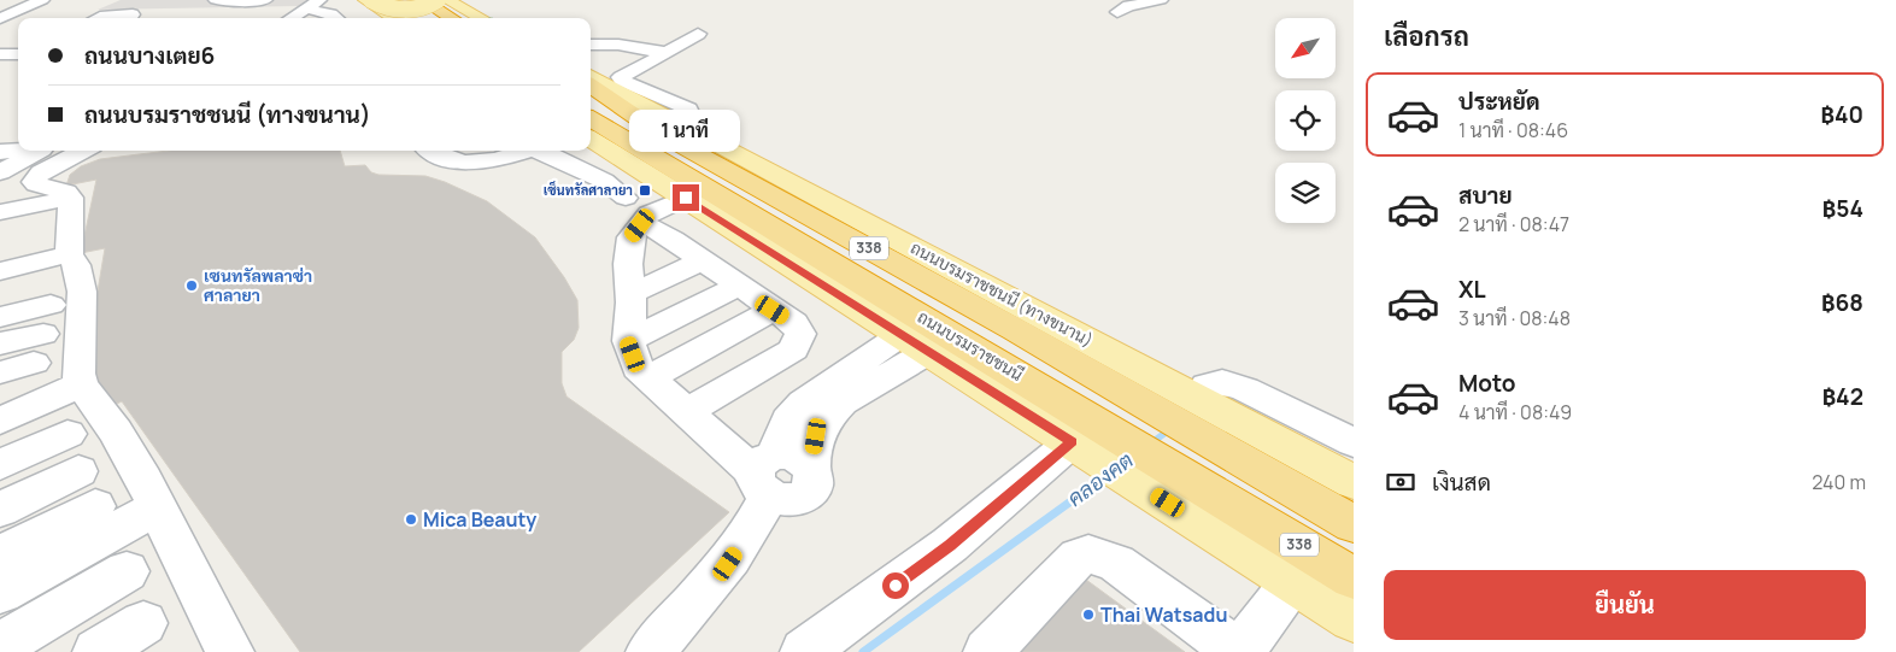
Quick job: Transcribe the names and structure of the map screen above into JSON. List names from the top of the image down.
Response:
{
  "streets": {
    "highway": ["338", "ถนนบรมราชชนนี"],
    "main road": ["ถนนบรมราชชนนี (ทางขนาน)"]
  },
  "crossings": [
    ["338", "ถนนบรมราชชนนี"],
    ["ถนนบรมราชชนนี (ทางขนาน)", "ถนนบรมราชชนนี"]
  ],
  "water": ["คลองคต"],
  "places": {
    "transit": ["เซ็นทรัลศาลายา"],
    "other": ["เซนทรัลพลาซ่า ศาลายา", "Mica Beauty", "Thai Watsadu"]
  },
  "north": "bottom left",
  "page": {
    "heading": "เลือกรถ",
    "banner": ["ถนนบางเตย6", "ถนนบรมราชชนนี (ทางขนาน)"],
    "list": [
      {
        "name": "ประหยัด",
        "note": "1 นาที · 08:46",
        "value": "฿40"
      },
      {
        "name": "สบาย",
        "note": "2 นาที · 08:47",
        "value": "฿54"
      },
      {
        "name": "XL",
        "note": "3 นาที · 08:48",
        "value": "฿68"
      },
      {
        "name": "Moto",
        "note": "4 นาที · 08:49",
        "value": "฿42"
      }
    ],
    "bubble": "1 นาที",
    "pay": ["เงินสด", "240 m"],
    "buttons": "ยืนยัน"
  }
}
